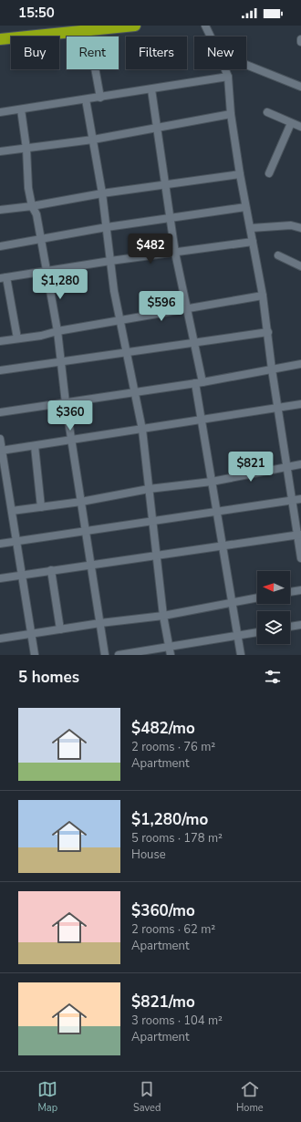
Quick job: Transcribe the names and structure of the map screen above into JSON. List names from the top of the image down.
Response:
{
  "north": "left",
  "page": {
    "status": "15:50",
    "chip": [
      "Buy",
      "Rent",
      "Filters",
      "New"
    ],
    "price": [
      "$482",
      "$1,280",
      "$596",
      "$360",
      "$821"
    ],
    "heading": "5 homes",
    "list": [
      {
        "name": "$482/mo",
        "note": "2 rooms · 76 m² · Apartment"
      },
      {
        "name": "$1,280/mo",
        "note": "5 rooms · 178 m² · House"
      },
      {
        "name": "$360/mo",
        "note": "2 rooms · 62 m² · Apartment"
      },
      {
        "name": "$821/mo",
        "note": "3 rooms · 104 m² · Apartment"
      }
    ],
    "tabs": ["Map", "Saved", "Home"]
  }
}
